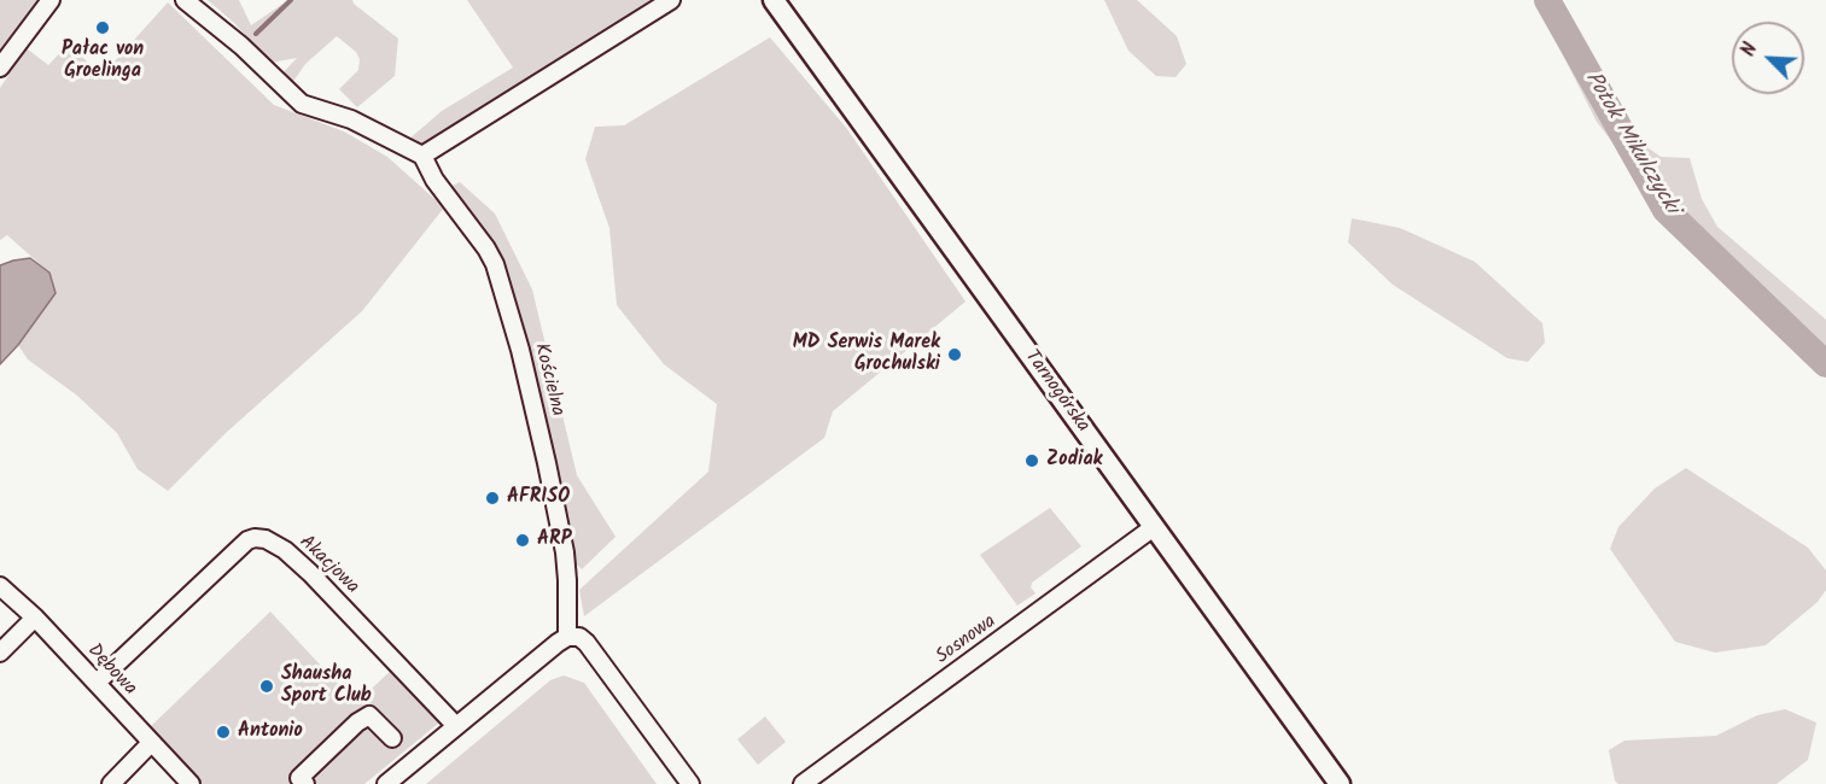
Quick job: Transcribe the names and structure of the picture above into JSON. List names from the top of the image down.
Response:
{
  "streets": {
    "main road": ["Tarnogórska"],
    "street": [
      "Kościelna",
      "Akacjowa",
      "Sosnowa",
      "Dębowa"
    ]
  },
  "crossings": [
    ["Tarnogórska", "Sosnowa"],
    ["Akacjowa", "Dębowa"]
  ],
  "water": ["Potok Mikulczycki"],
  "places": [
    "Pałac von Groelinga",
    "MD Serwis Marek Grochulski",
    "Zodiak",
    "AFRISO",
    "ARP",
    "Shausha Sport Club",
    "Antonio"
  ],
  "north": "top left"
}
